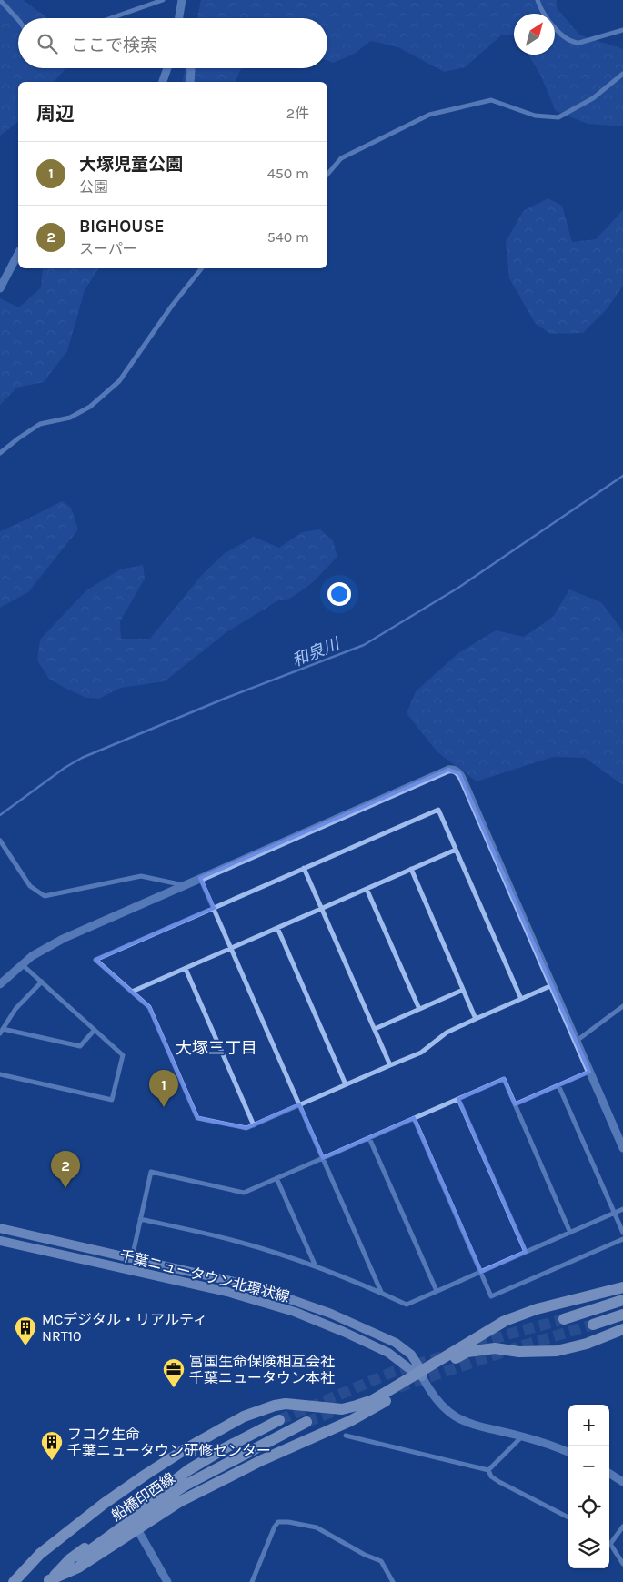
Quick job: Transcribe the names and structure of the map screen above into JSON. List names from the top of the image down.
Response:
{
  "streets": {
    "main road": ["千葉ニュータウン北環状線", "船橋印西線"]
  },
  "districts": ["大塚三丁目"],
  "water": ["和泉川"],
  "places": {
    "building": ["MCデジタル・リアルティ NRT10", "フコク生命 千葉ニュータウン研修センター"],
    "office": ["富国生命保険相互会社 千葉ニュータウン本社"]
  },
  "north": "top right",
  "page": {
    "search": "ここで検索",
    "heading": ["周辺", "2件"],
    "list": [
      {
        "mark": "1",
        "name": "大塚児童公園",
        "note": "公園",
        "value": "450 m"
      },
      {
        "mark": "2",
        "name": "BIGHOUSE",
        "note": "スーパー",
        "value": "540 m"
      }
    ],
    "pins": ["1", "2"],
    "map_buttons": ["+", "−"]
  }
}
